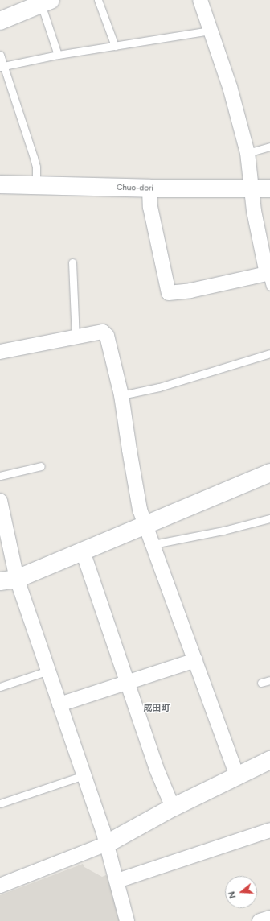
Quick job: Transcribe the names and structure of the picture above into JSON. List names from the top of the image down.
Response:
{
  "streets": {
    "street": ["Chuo-dori"]
  },
  "districts": ["成田町"],
  "north": "left"
}
